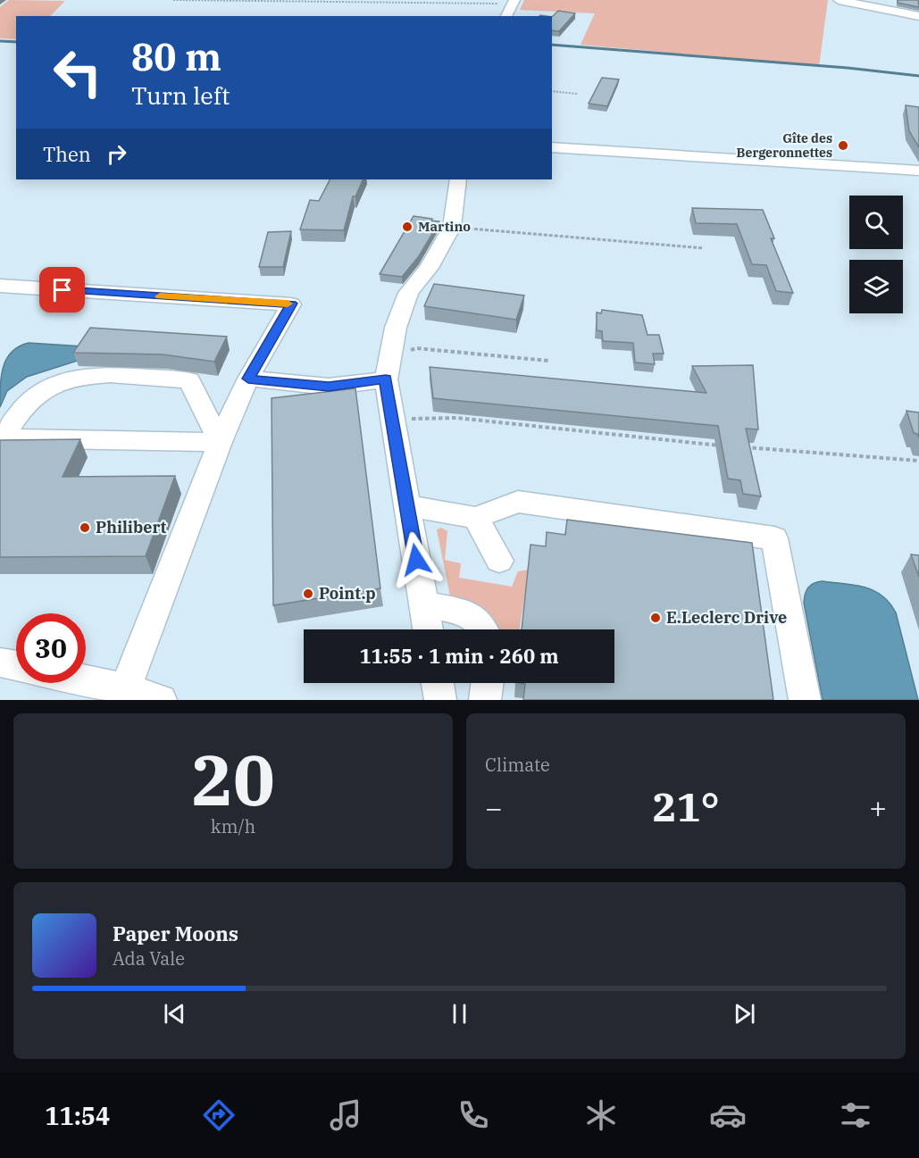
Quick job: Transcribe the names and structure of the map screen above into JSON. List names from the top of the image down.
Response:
{
  "places": [
    "Gîte des Bergeronnettes",
    "Martino",
    "Philibert",
    "Point.p",
    "E.Leclerc Drive"
  ],
  "page": {
    "turn": ["80 m", "Turn left"],
    "then": "Then",
    "limit": "30",
    "trip": "11:55 · 1 min · 260 m",
    "tile": [
      ["20", "km/h"],
      "Climate"
    ],
    "heat": ["−", "21°", "+"],
    "song": ["Paper Moons", "Ada Vale"],
    "tabs": "11:54"
  }
}
